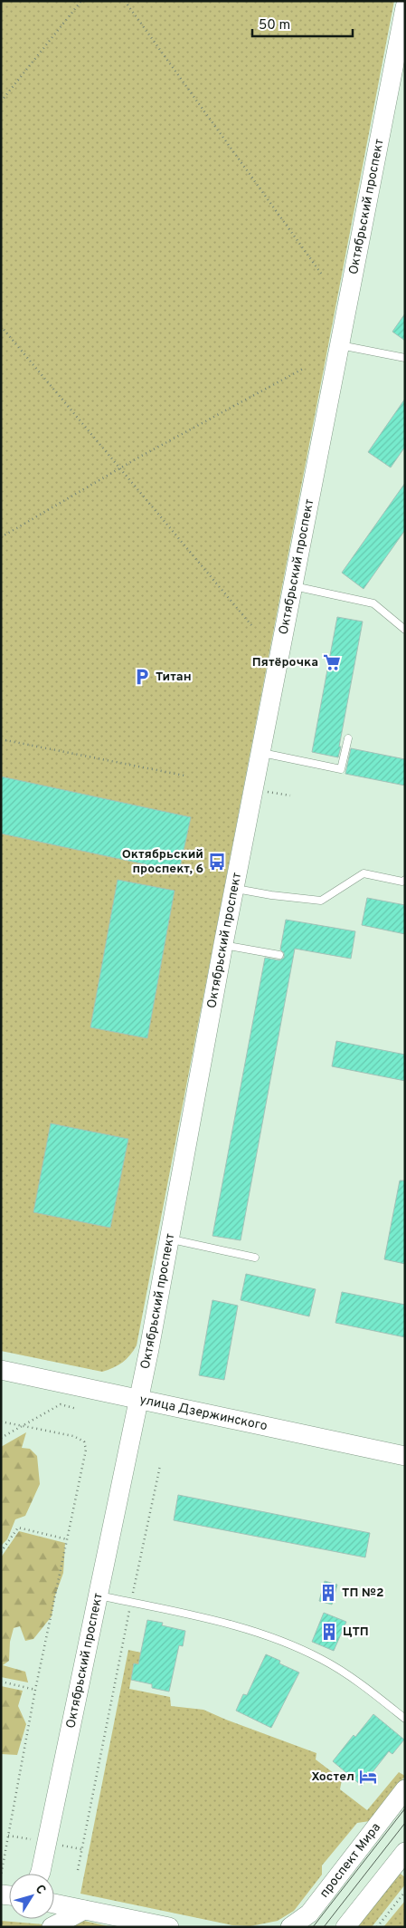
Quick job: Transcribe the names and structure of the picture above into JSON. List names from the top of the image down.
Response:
{
  "streets": {
    "street": ["Октябрьский проспект", "улица Дзержинского", "проспект Мира"]
  },
  "crossings": [
    ["Октябрьский проспект", "улица Дзержинского"]
  ],
  "places": {
    "supermarket": ["Пятёрочка"],
    "parking": ["Титан"],
    "bus stop": ["Октябрьский проспект, 6"],
    "building": ["ТП №2", "ЦТП"],
    "hotel": ["Хостел"]
  },
  "scale_bar": "50 m",
  "north": "top right"
}
